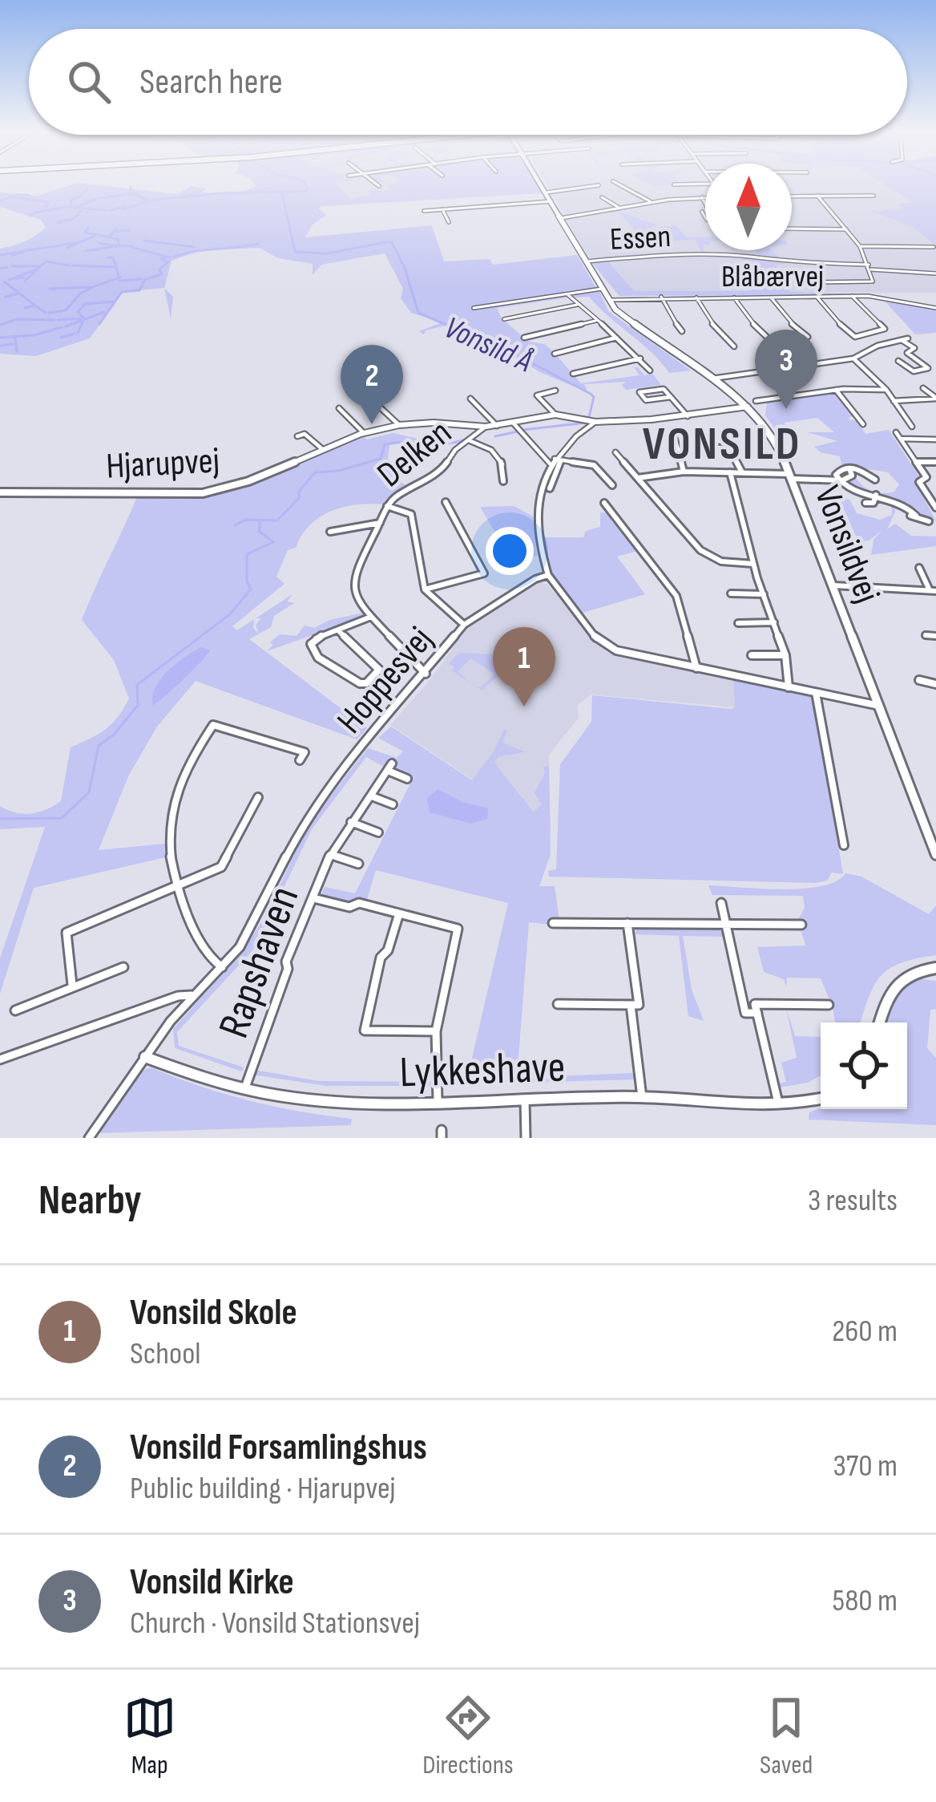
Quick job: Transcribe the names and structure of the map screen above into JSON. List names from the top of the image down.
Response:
{
  "streets": {
    "main road": ["Vonsildvej"],
    "street": [
      "Essen",
      "Blåbærvej",
      "Delken",
      "Hjarupvej",
      "Hoppesvej",
      "Rapshaven",
      "Lykkeshave"
    ]
  },
  "crossings": [
    ["Essen", "Vonsildvej"],
    ["Blåbærvej", "Vonsildvej"],
    ["Delken", "Hjarupvej"],
    ["Delken", "Hoppesvej"],
    ["Hjarupvej", "Vonsildvej"],
    ["Hoppesvej", "Lykkeshave"],
    ["Rapshaven", "Lykkeshave"]
  ],
  "districts": ["VONSILD"],
  "water": ["Vonsild Å"],
  "north": "top",
  "page": {
    "search": "Search here",
    "pins": ["3", "2", "1"],
    "heading": ["Nearby", "3 results"],
    "list": [
      {
        "mark": "1",
        "name": "Vonsild Skole",
        "note": "School",
        "value": "260 m"
      },
      {
        "mark": "2",
        "name": "Vonsild Forsamlingshus",
        "note": "Public building · Hjarupvej",
        "value": "370 m"
      },
      {
        "mark": "3",
        "name": "Vonsild Kirke",
        "note": "Church · Vonsild Stationsvej",
        "value": "580 m"
      }
    ],
    "nav": ["Map", "Directions", "Saved"]
  }
}
